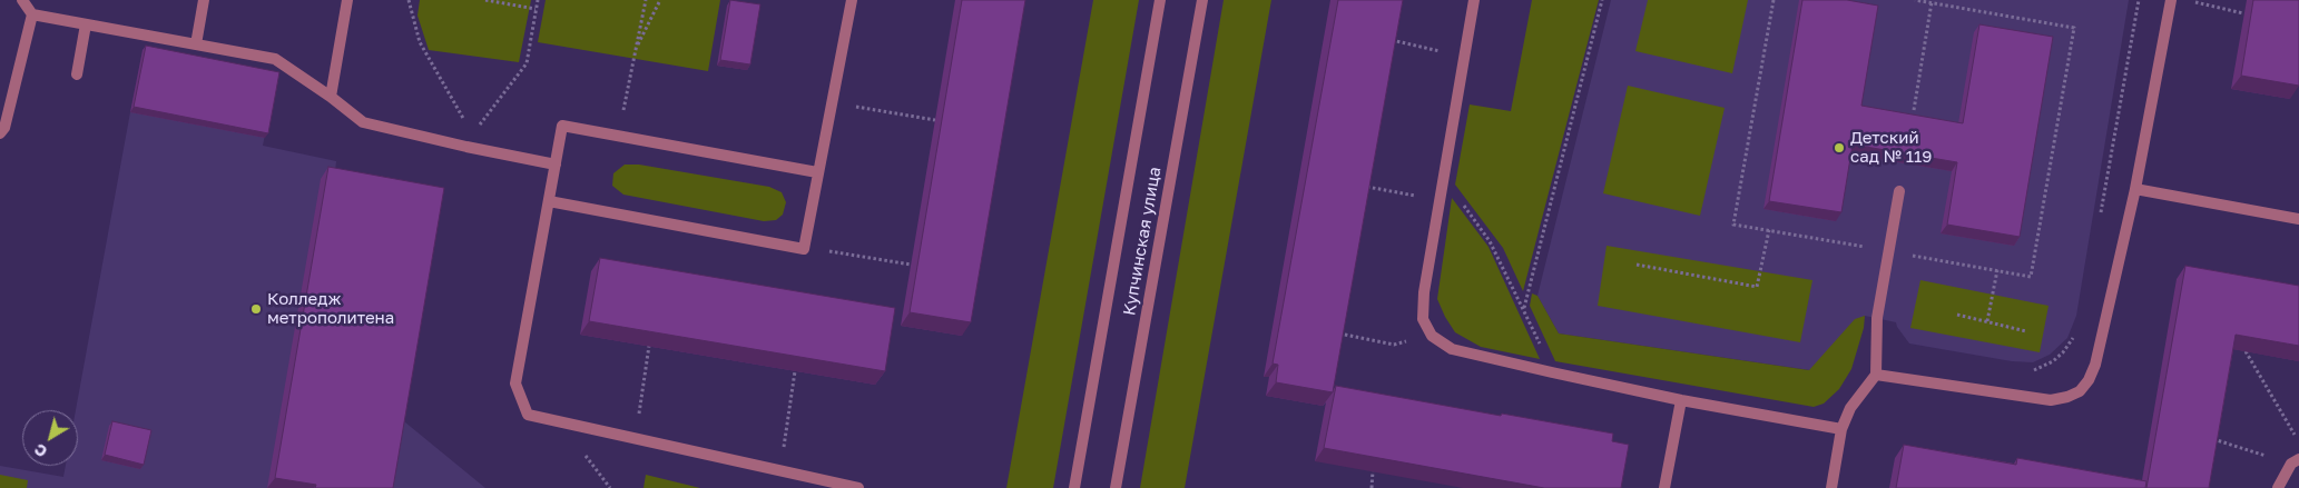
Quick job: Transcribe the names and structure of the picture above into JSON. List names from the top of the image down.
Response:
{
  "streets": {
    "street": ["Купчинская улица"]
  },
  "places": ["Детский сад № 119", "Колледж метрополитена"],
  "north": "bottom left"
}
